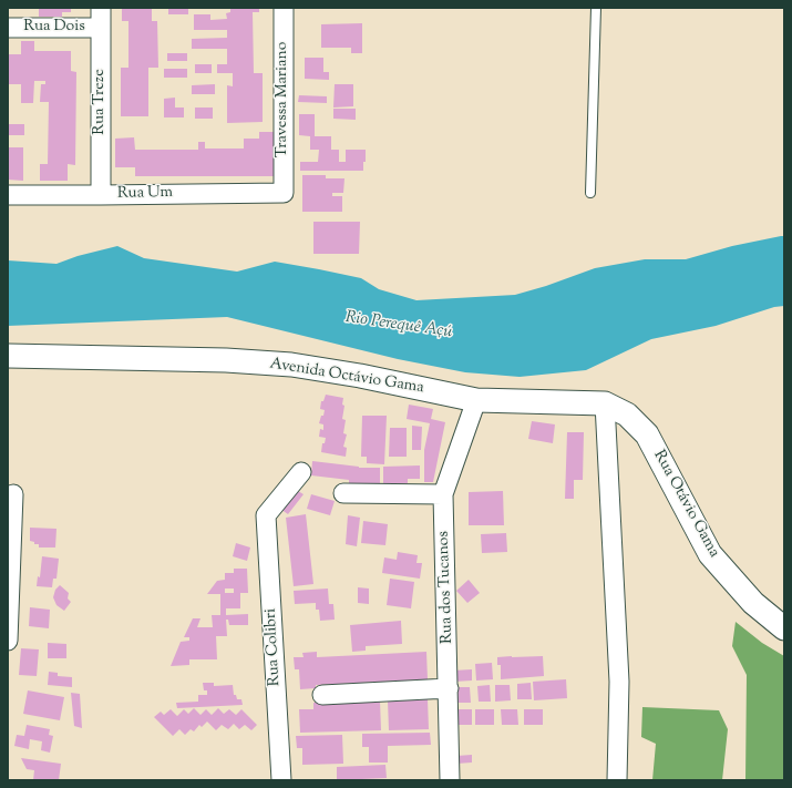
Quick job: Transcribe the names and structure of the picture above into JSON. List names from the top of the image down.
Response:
{
  "streets": {
    "street": [
      "Rua Dois",
      "Travessa Mariano",
      "Rua Treze",
      "Rua Um",
      "Avenida Octávio Gama",
      "Rua Otávio Gama",
      "Rua dos Tucanos",
      "Rua Colibri"
    ]
  },
  "crossings": [
    ["Rua Dois", "Rua Treze"],
    ["Travessa Mariano", "Rua Um"],
    ["Rua Treze", "Rua Um"],
    ["Avenida Octávio Gama", "Rua Otávio Gama"],
    ["Avenida Octávio Gama", "Rua dos Tucanos"]
  ],
  "water": ["Rio Perequê Açú"]
}
